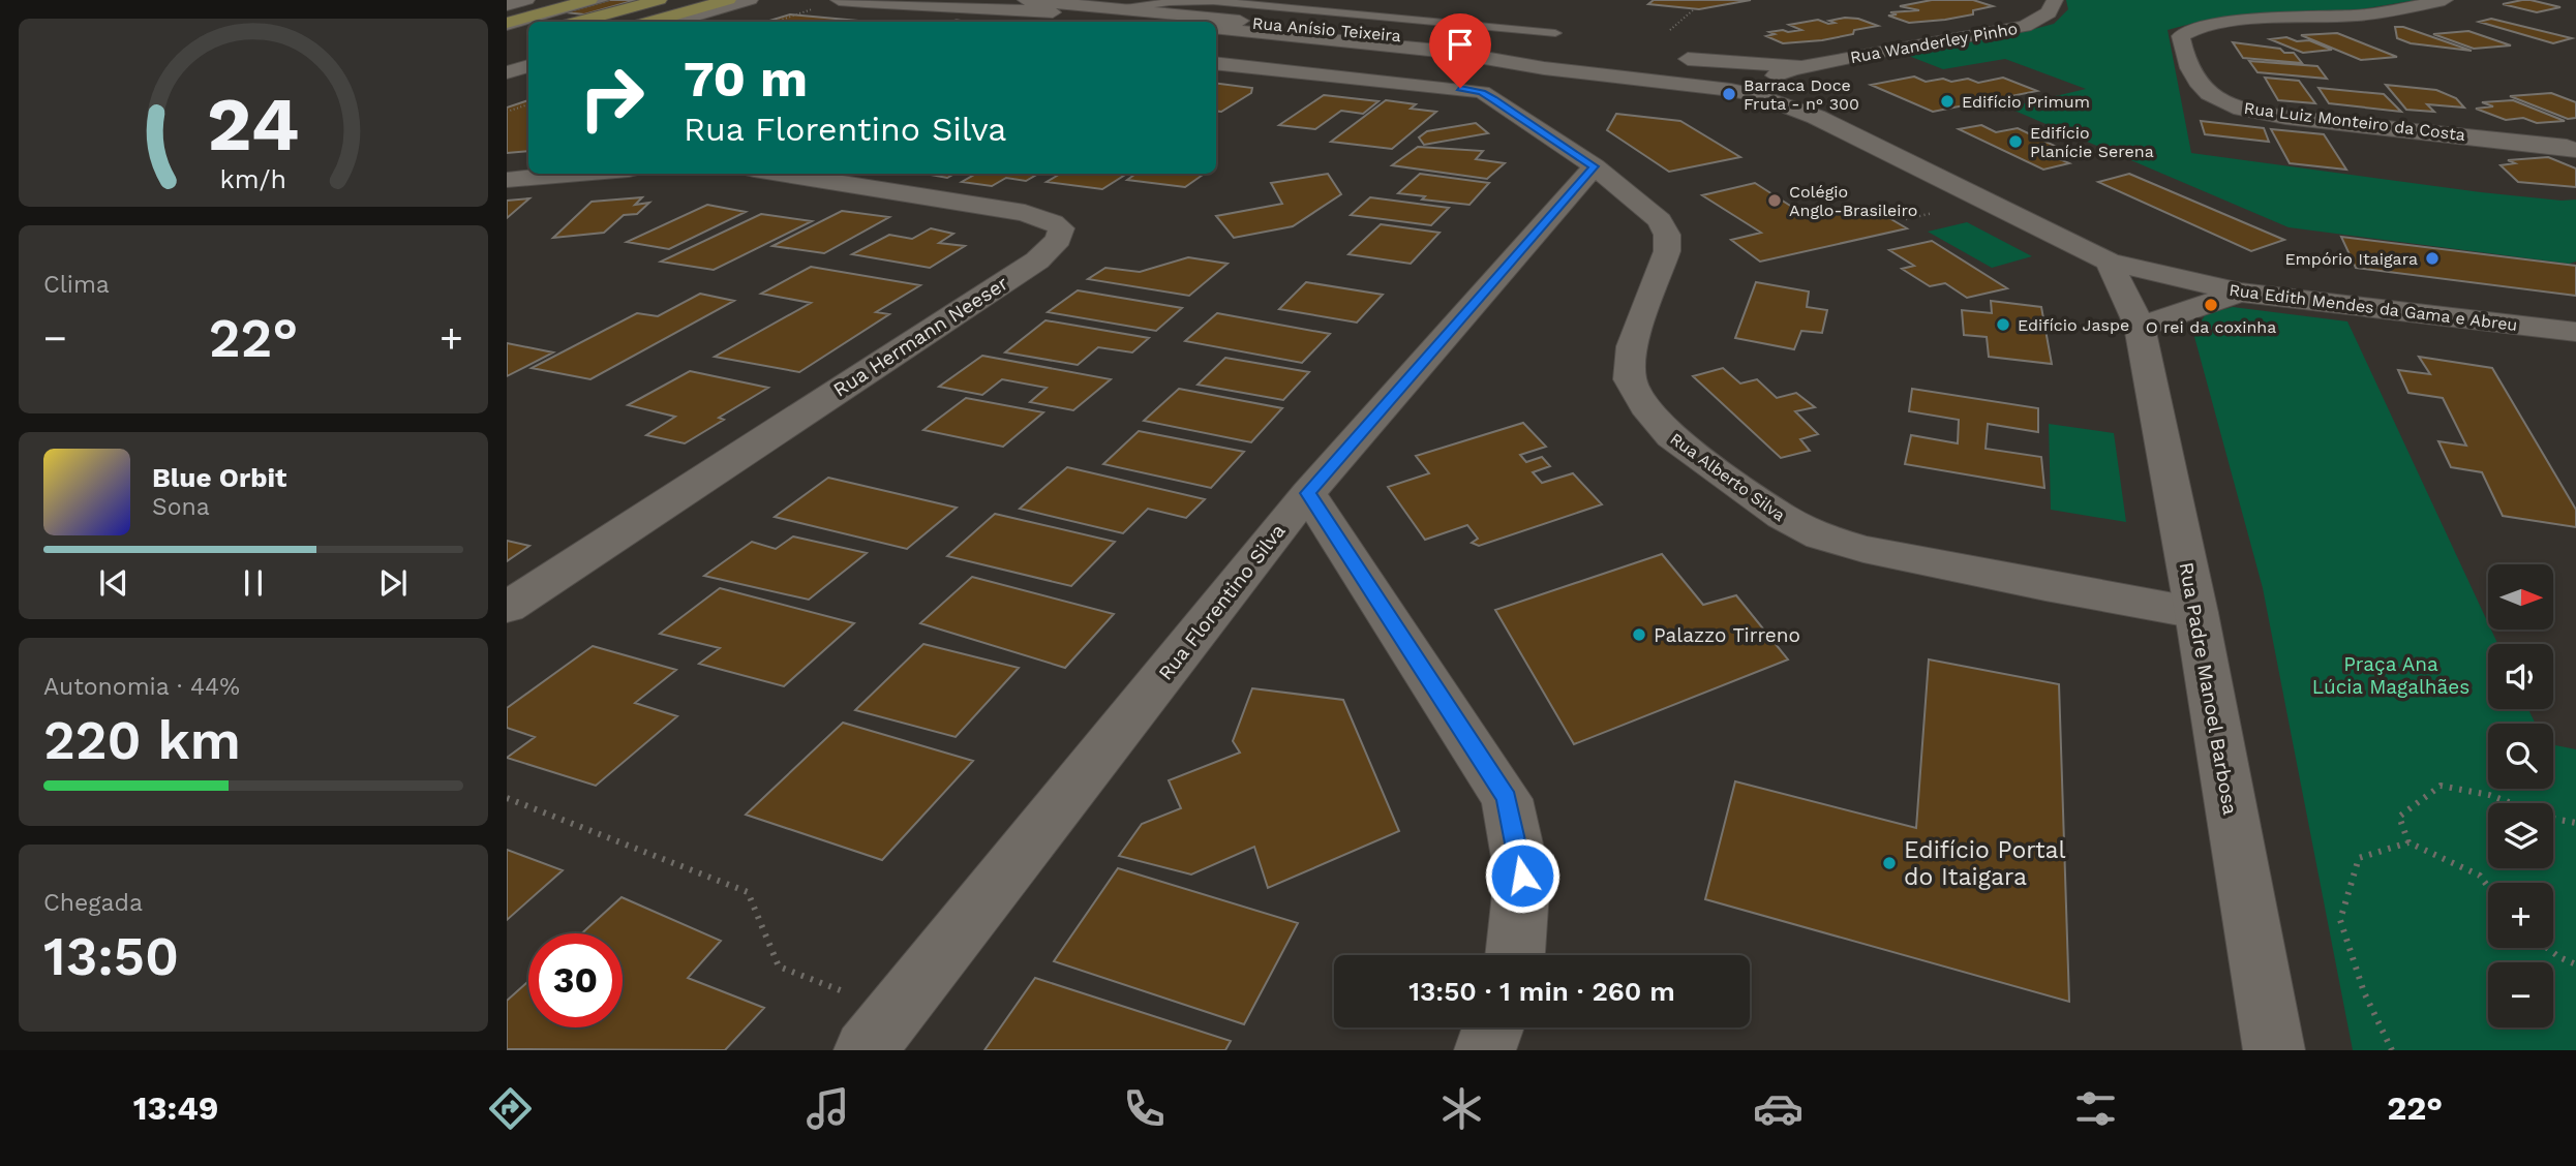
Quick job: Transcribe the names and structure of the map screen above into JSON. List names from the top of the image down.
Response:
{
  "streets": {
    "street": [
      "Rua Anísio Teixeira",
      "Rua Wanderley Pinho",
      "Rua Luiz Monteiro da Costa",
      "Rua Edith Mendes da Gama e Abreu",
      "Rua Hermann Neeser",
      "Rua Alberto Silva",
      "Rua Florentino Silva",
      "Rua Padre Manoel Barbosa"
    ]
  },
  "crossings": [
    ["Rua Anísio Teixeira", "Rua Edith Mendes da Gama e Abreu"],
    ["Rua Edith Mendes da Gama e Abreu", "Rua Padre Manoel Barbosa"],
    ["Rua Alberto Silva", "Rua Florentino Silva"],
    ["Rua Alberto Silva", "Rua Padre Manoel Barbosa"]
  ],
  "parks": ["Praça Ana Lúcia Magalhães"],
  "places": [
    "Barraca Doce Fruta - n° 300",
    "Edifício Primum",
    "Edifício Planície Serena",
    "Colégio Anglo-Brasileiro",
    "Empório Itaigara",
    "O rei da coxinha",
    "Edifício Jaspe",
    "Palazzo Tirreno",
    "Edifício Portal do Itaigara"
  ],
  "north": "right",
  "page": {
    "turn": ["70 m", "Rua Florentino Silva"],
    "tile": [
      "Clima",
      ["Autonomia · 44%", "220 km"],
      ["Chegada", "13:50"]
    ],
    "heat": ["−", "22°", "+"],
    "song": ["Blue Orbit", "Sona"],
    "map_buttons": ["+", "−"],
    "limit": "30",
    "trip": "13:50 · 1 min · 260 m",
    "tabs": ["13:49", "22°"],
    "gauge": ["24", "km/h"]
  }
}
